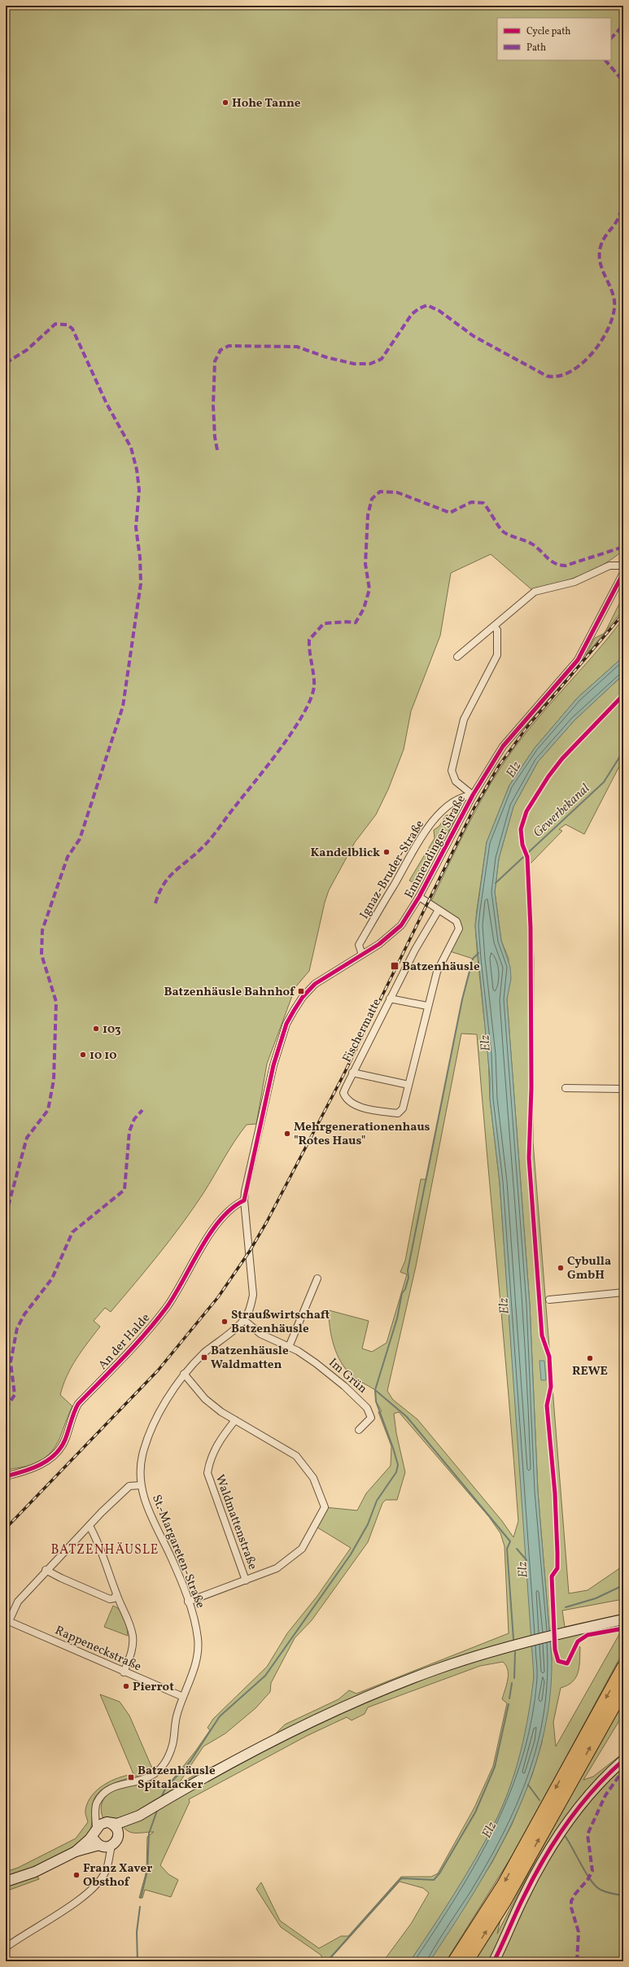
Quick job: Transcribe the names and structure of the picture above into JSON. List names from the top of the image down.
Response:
{
  "streets": {
    "street": [
      "Emmendinger Straße",
      "Ignaz-Bruder-Straße",
      "Fischermatte",
      "An der Halde",
      "Im Grün",
      "Waldmattenstraße",
      "St.-Margareten-Straße",
      "Rappeneckstraße"
    ]
  },
  "crossings": [
    ["Emmendinger Straße", "Ignaz-Bruder-Straße"],
    ["Emmendinger Straße", "Fischermatte"],
    ["Emmendinger Straße", "St.-Margareten-Straße"],
    ["An der Halde", "St.-Margareten-Straße"],
    ["Im Grün", "St.-Margareten-Straße"],
    ["Waldmattenstraße", "St.-Margareten-Straße"],
    ["St.-Margareten-Straße", "Rappeneckstraße"]
  ],
  "districts": ["BATZENHÄUSLE"],
  "water": ["Elz", "Gewerbekanal"],
  "places": {
    "other": [
      "Hohe Tanne",
      "Kandelblick",
      "103",
      "10 10",
      "Mehrgenerationenhaus \"Rotes Haus\"",
      "Cybulla GmbH",
      "Straußwirtschaft Batzenhäusle",
      "REWE",
      "Pierrot",
      "Franz Xaver Obsthof"
    ],
    "transit": [
      "Batzenhäusle",
      "Batzenhäusle Bahnhof",
      "Batzenhäusle Waldmatten",
      "Batzenhäusle Spitalacker"
    ]
  },
  "legend": ["Cycle path", "Path"]
}
